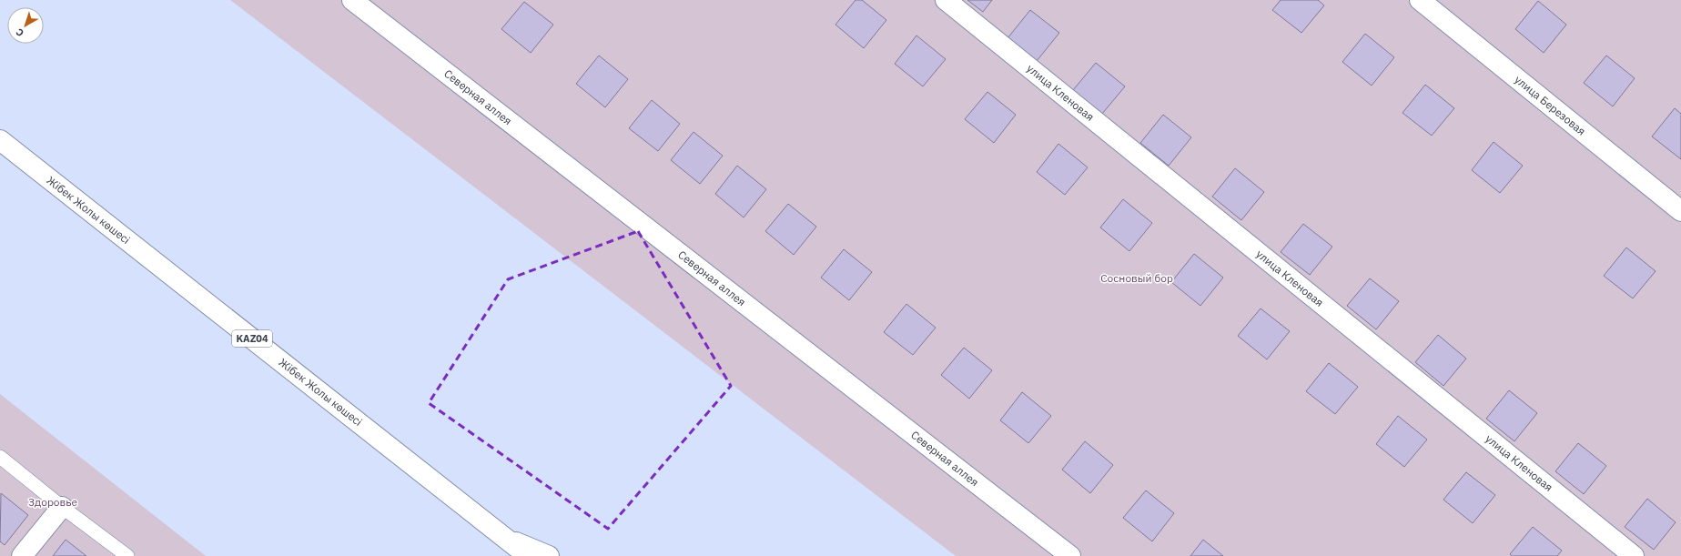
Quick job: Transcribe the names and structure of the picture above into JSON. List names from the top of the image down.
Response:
{
  "streets": {
    "main road": [
      "улица Кленовая",
      "Северная аллея",
      "улица Березовая",
      "Жібек Жолы көшесі",
      "KАZ04"
    ]
  },
  "crossings": [
    ["Жібек Жолы көшесі", "KАZ04"]
  ],
  "parks": ["Сосновый бор", "Здоровье"],
  "north": "bottom left"
}
